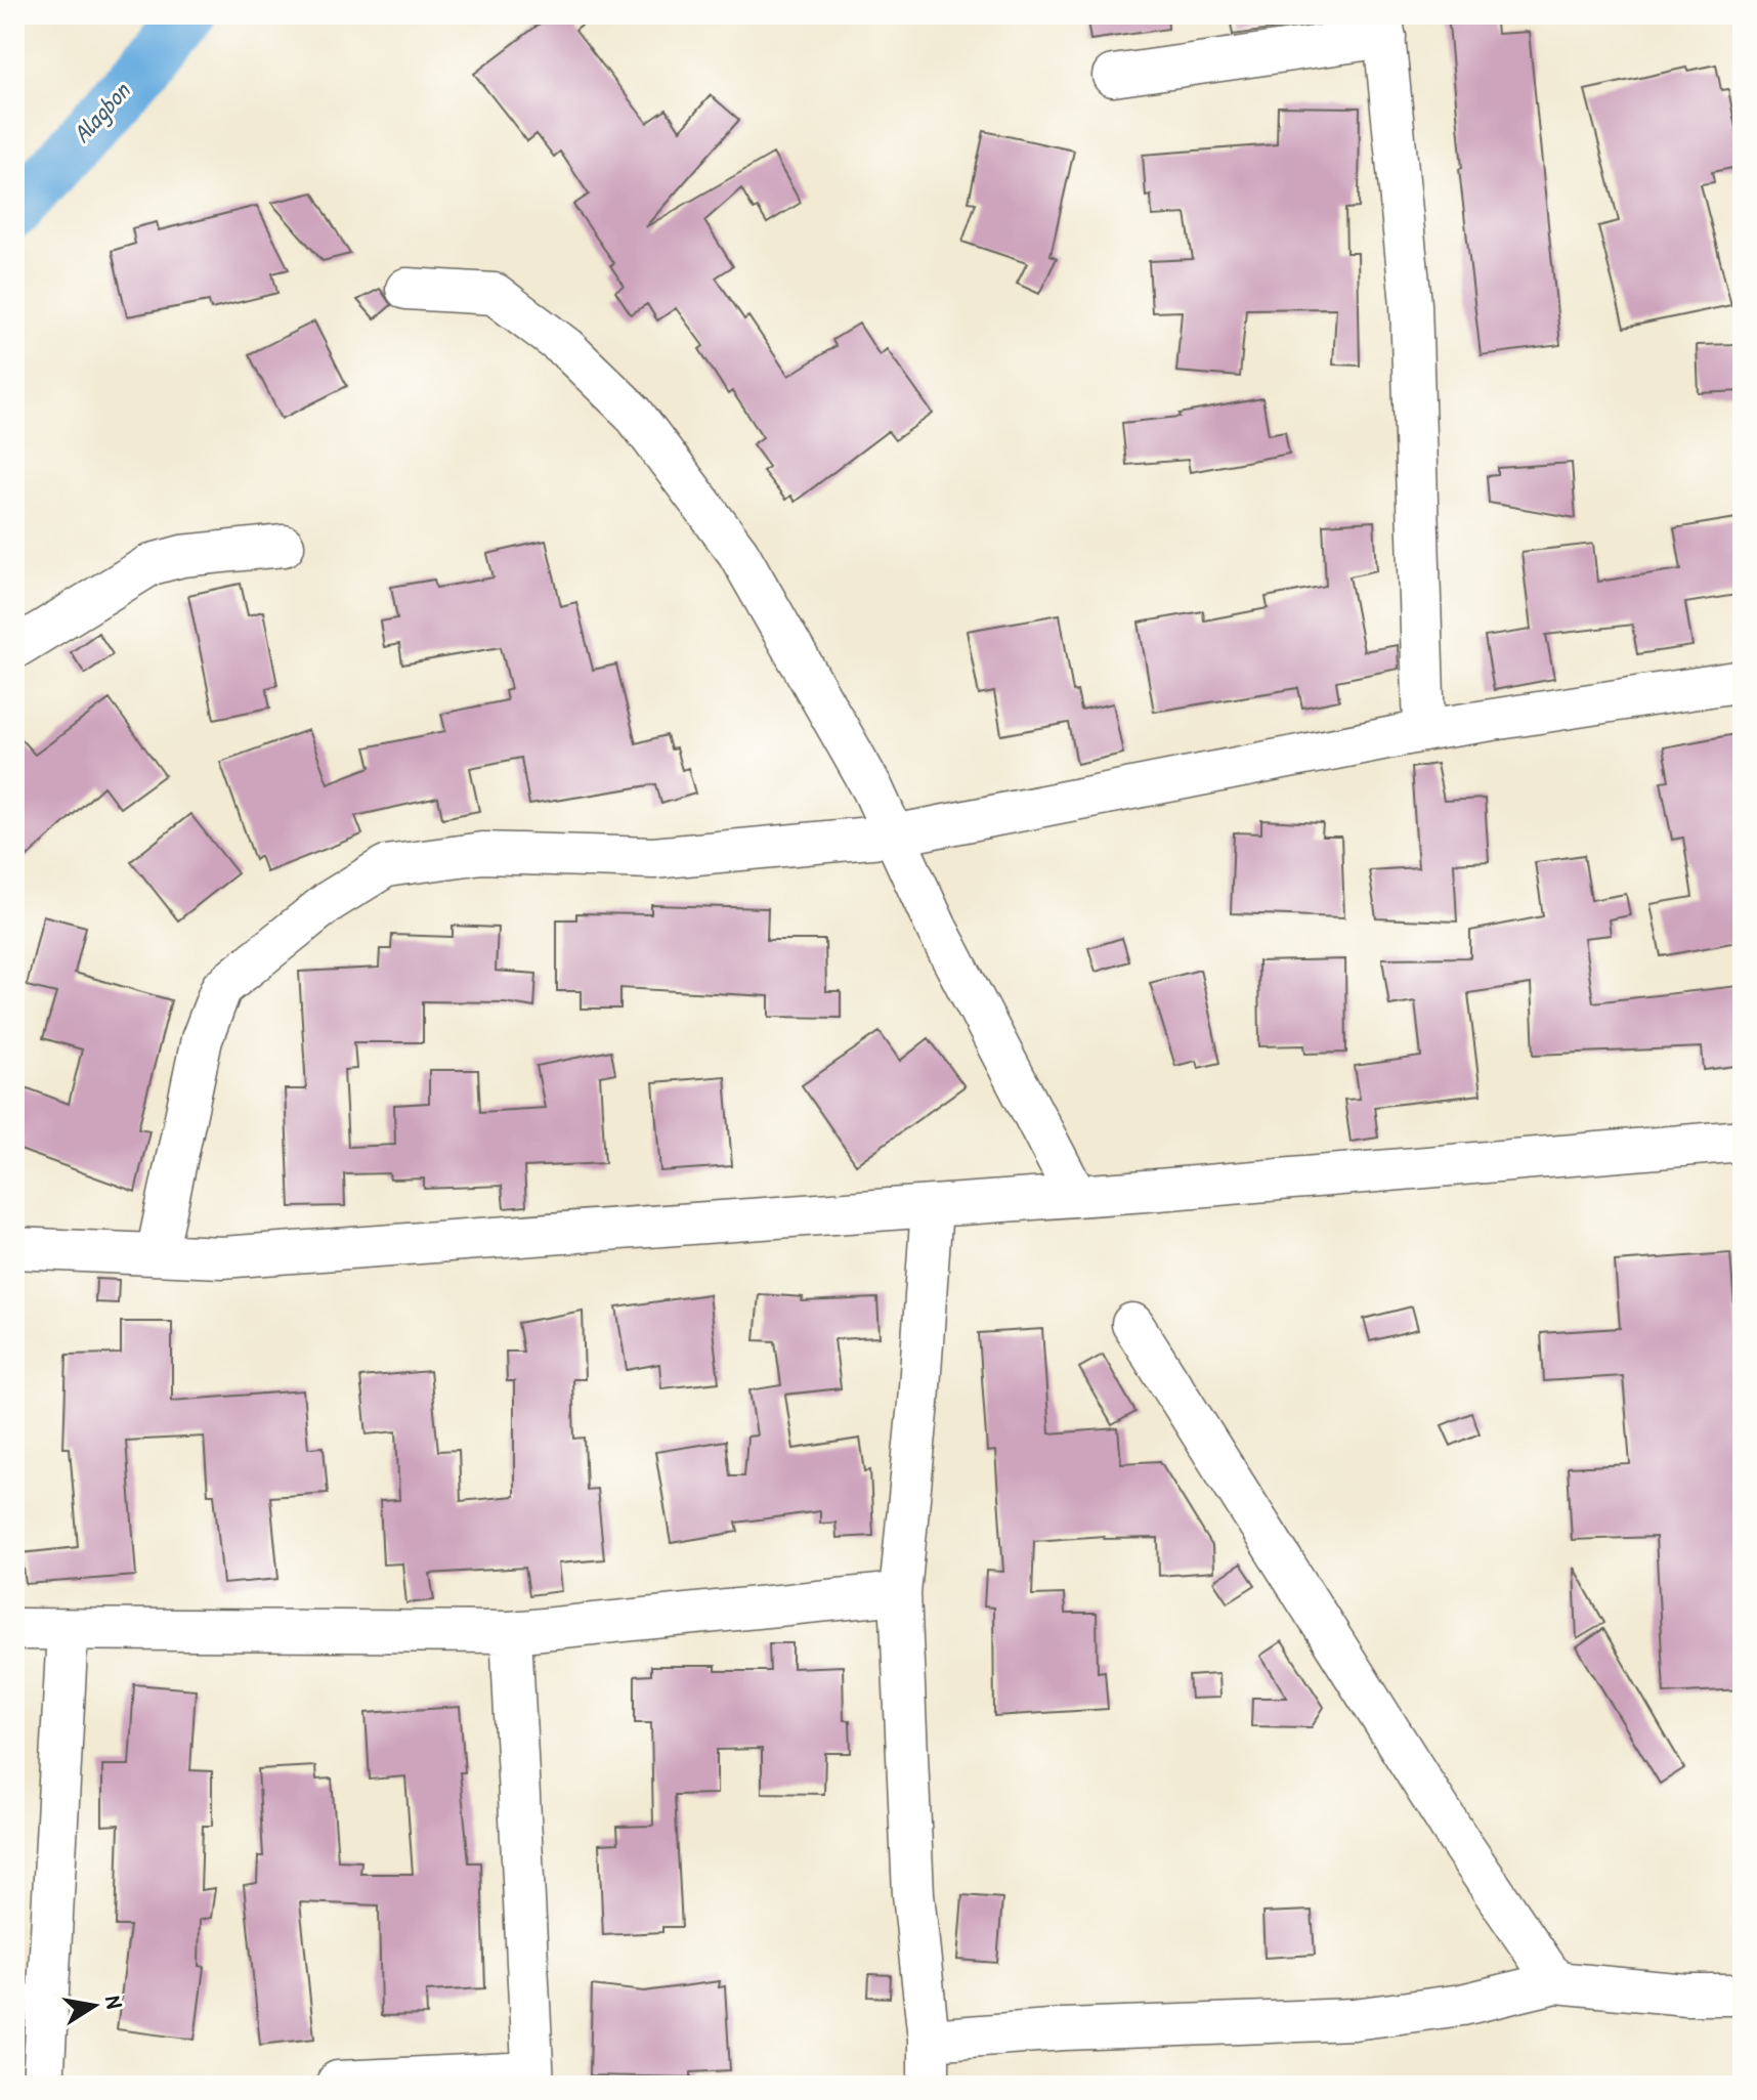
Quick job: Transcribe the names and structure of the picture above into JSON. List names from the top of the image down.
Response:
{
  "water": ["Alagbon"],
  "north": "right"
}
